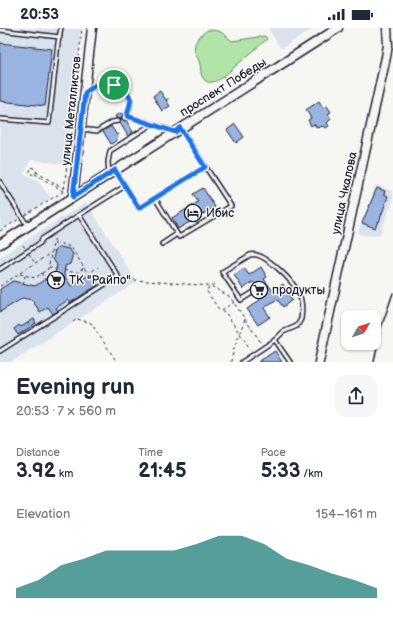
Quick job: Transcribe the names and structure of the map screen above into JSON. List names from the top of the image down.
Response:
{
  "streets": {
    "street": ["проспект Победы", "улица Металлистов", "улица Чкалова"]
  },
  "crossings": [
    ["проспект Победы", "улица Металлистов"]
  ],
  "places": {
    "hotel": ["Ибис"],
    "supermarket": ["ТК \"Райпо\"", "продукты"]
  },
  "north": "top right",
  "page": {
    "status": "20:53",
    "heading": ["Evening run", "20:53 · 7 × 560 m"],
    "stats": [
      ["Distance", "3.92 km"],
      ["Time", "21:45"],
      ["Pace", "5:33 /km"]
    ],
    "chart": ["Elevation", "154–161 m"]
  }
}
